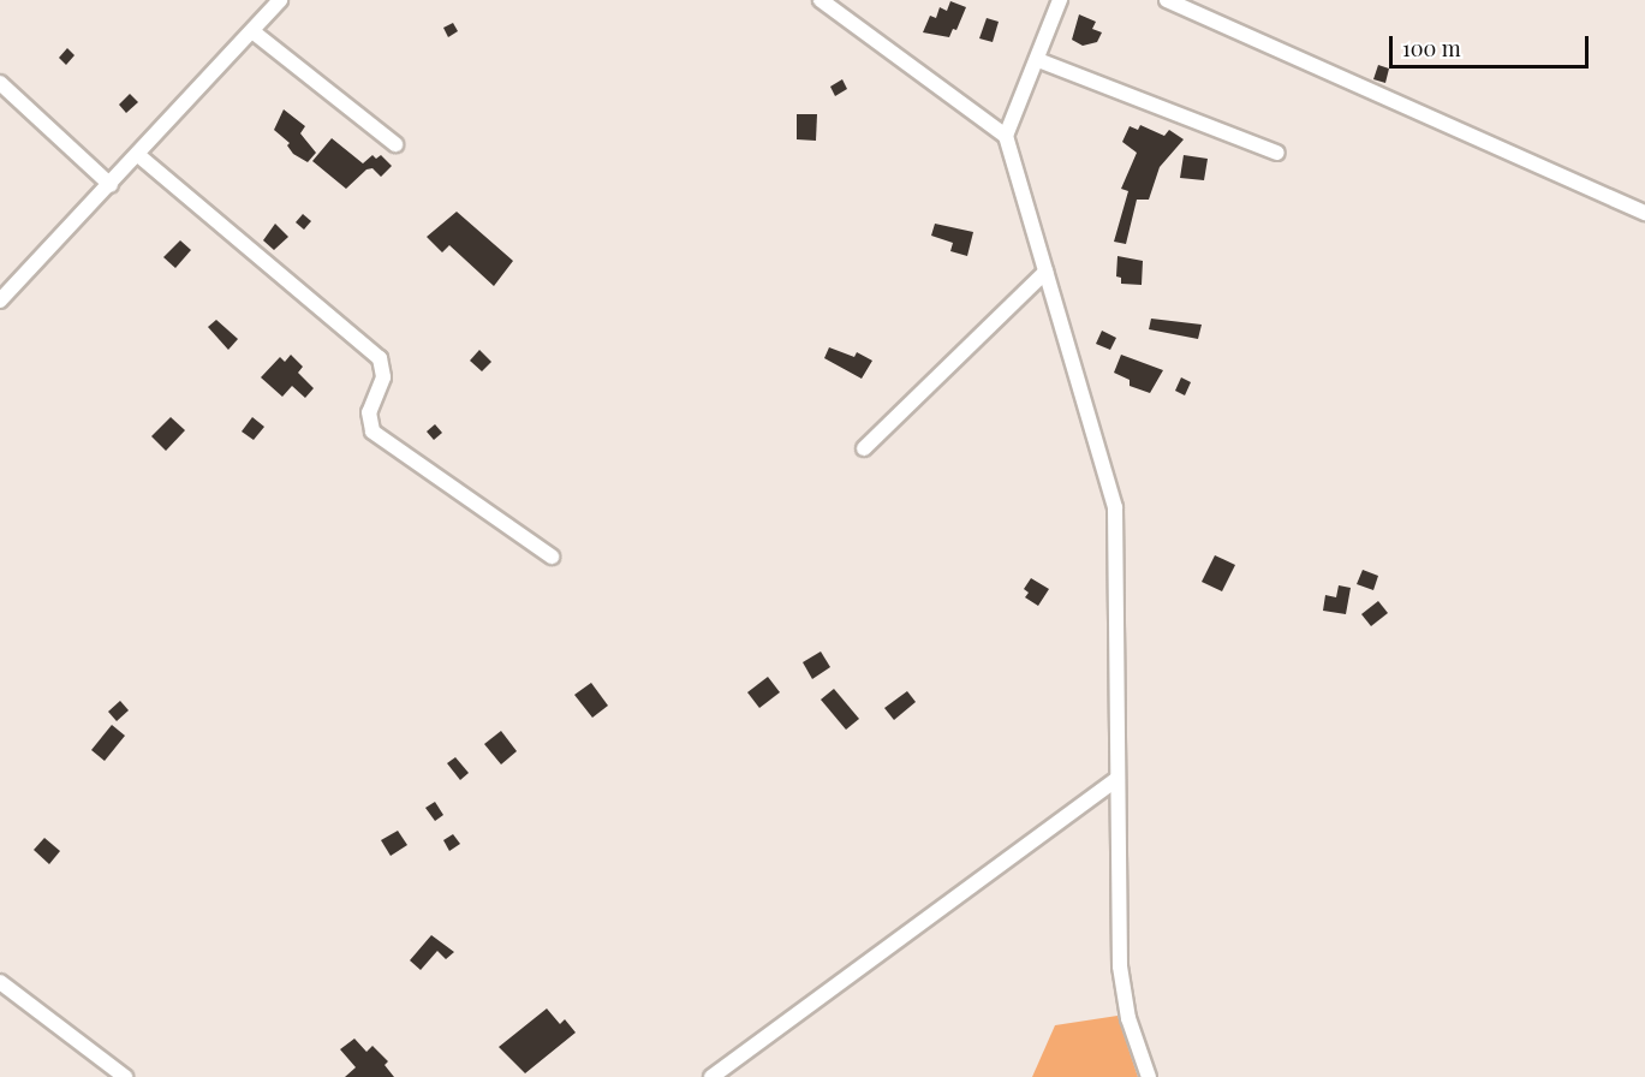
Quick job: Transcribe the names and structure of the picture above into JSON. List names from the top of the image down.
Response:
{
  "scale_bar": "100 m"
}
